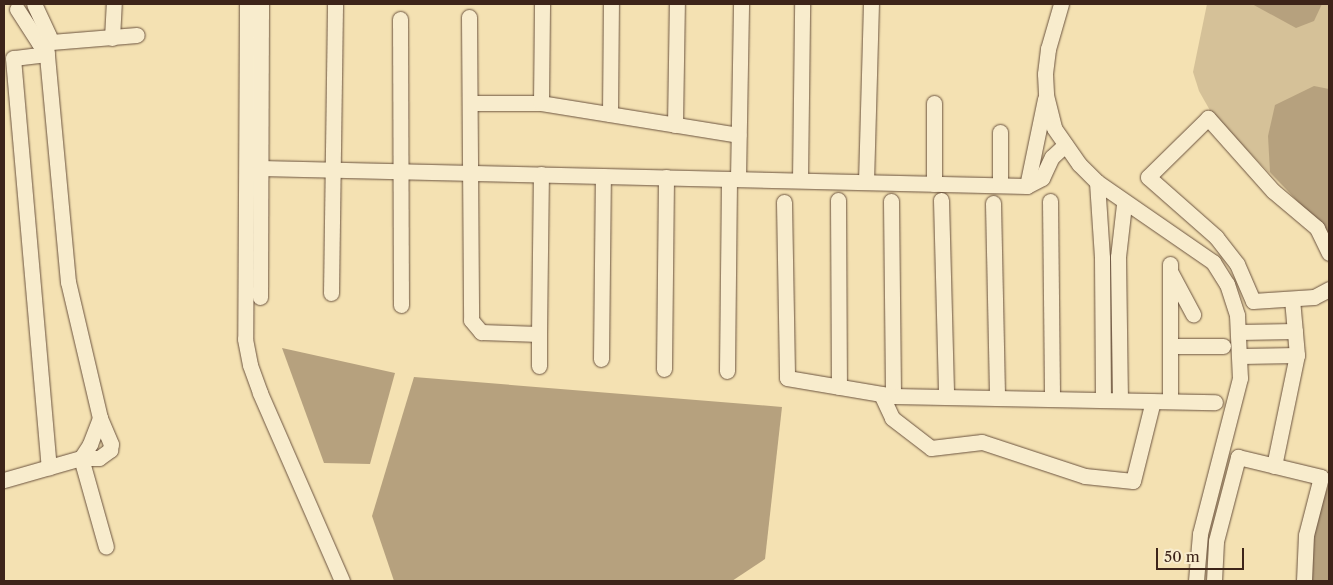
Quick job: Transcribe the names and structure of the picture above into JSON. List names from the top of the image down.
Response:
{
  "scale_bar": "50 m"
}
